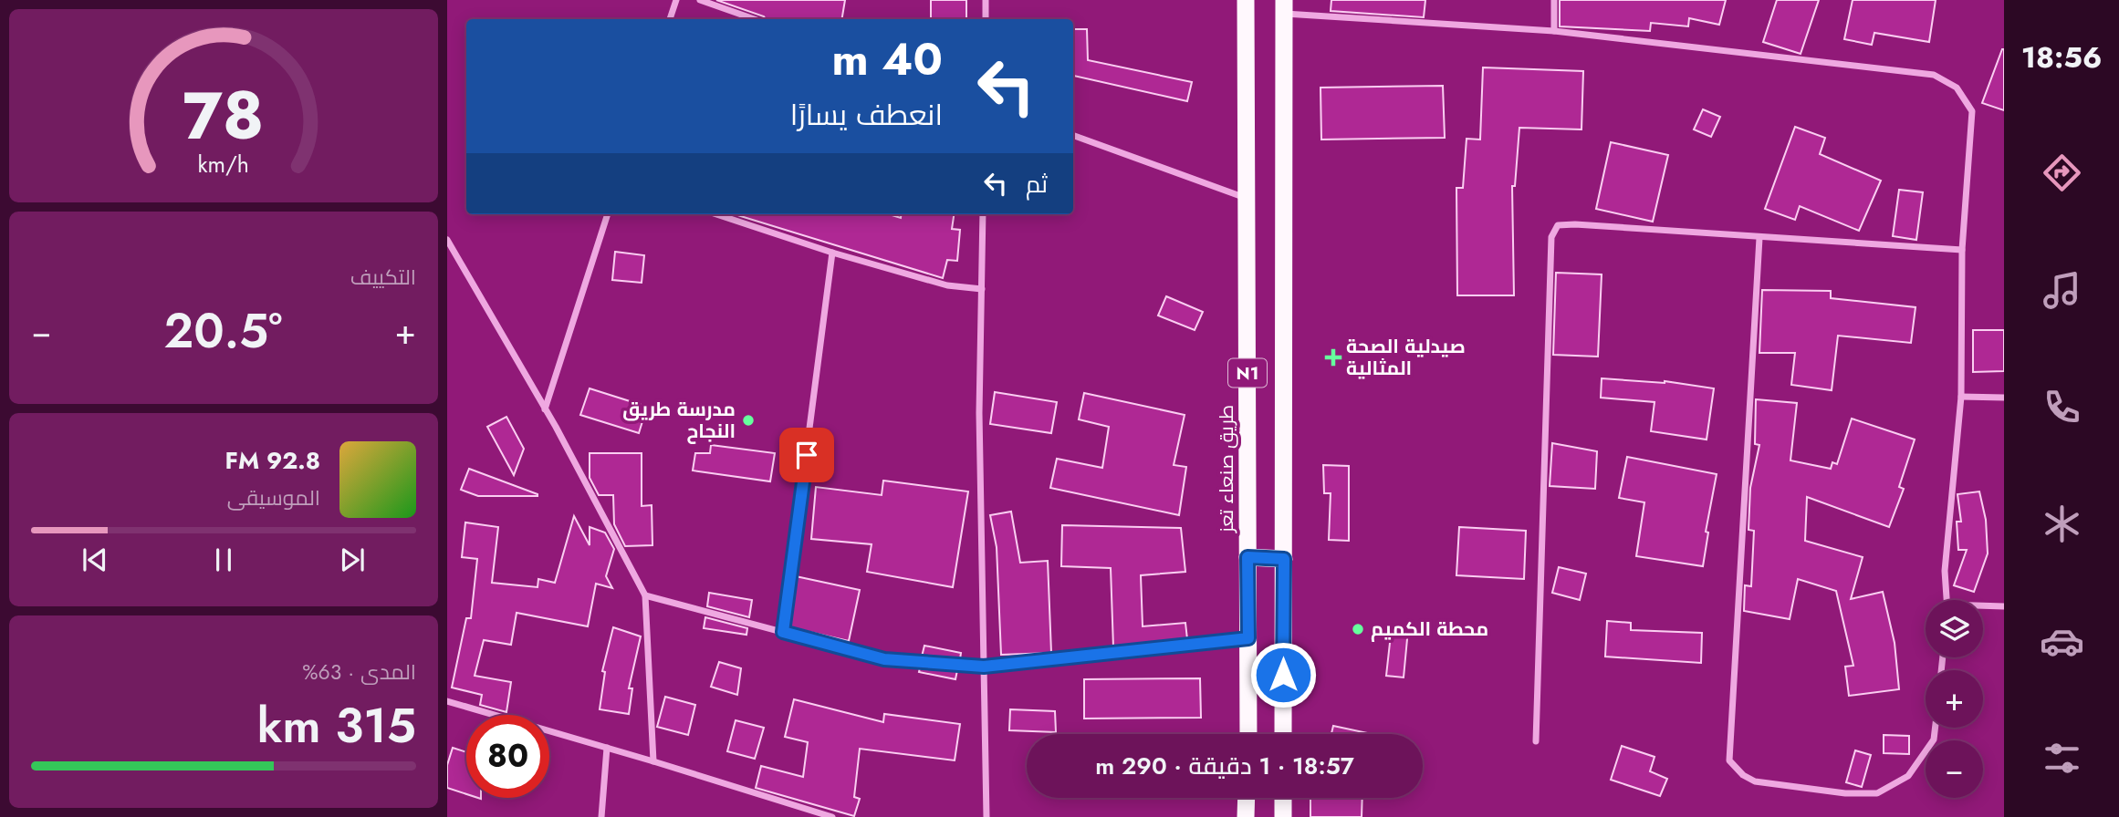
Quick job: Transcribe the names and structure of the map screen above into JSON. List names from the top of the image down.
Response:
{
  "streets": {
    "highway": ["N1", "طريق صنعاء تعز"]
  },
  "places": {
    "health": ["صيدلية الصحة المثالية"],
    "other": ["مدرسة طريق النجاح", "محطة الكميم"]
  },
  "page": {
    "tabs": "18:56",
    "turn": ["40 m", "انعطف يسارًا"],
    "then": "ثم",
    "tile": [
      "التكييف",
      ["المدى · 63%", "315 km"]
    ],
    "heat": ["−", "20.5°", "+"],
    "song": ["92.8 FM", "الموسيقى"],
    "map_buttons": ["+", "−"],
    "limit": "80",
    "trip": "18:57 · 1 دقيقة · 290 m",
    "gauge": ["78", "km/h"]
  }
}
